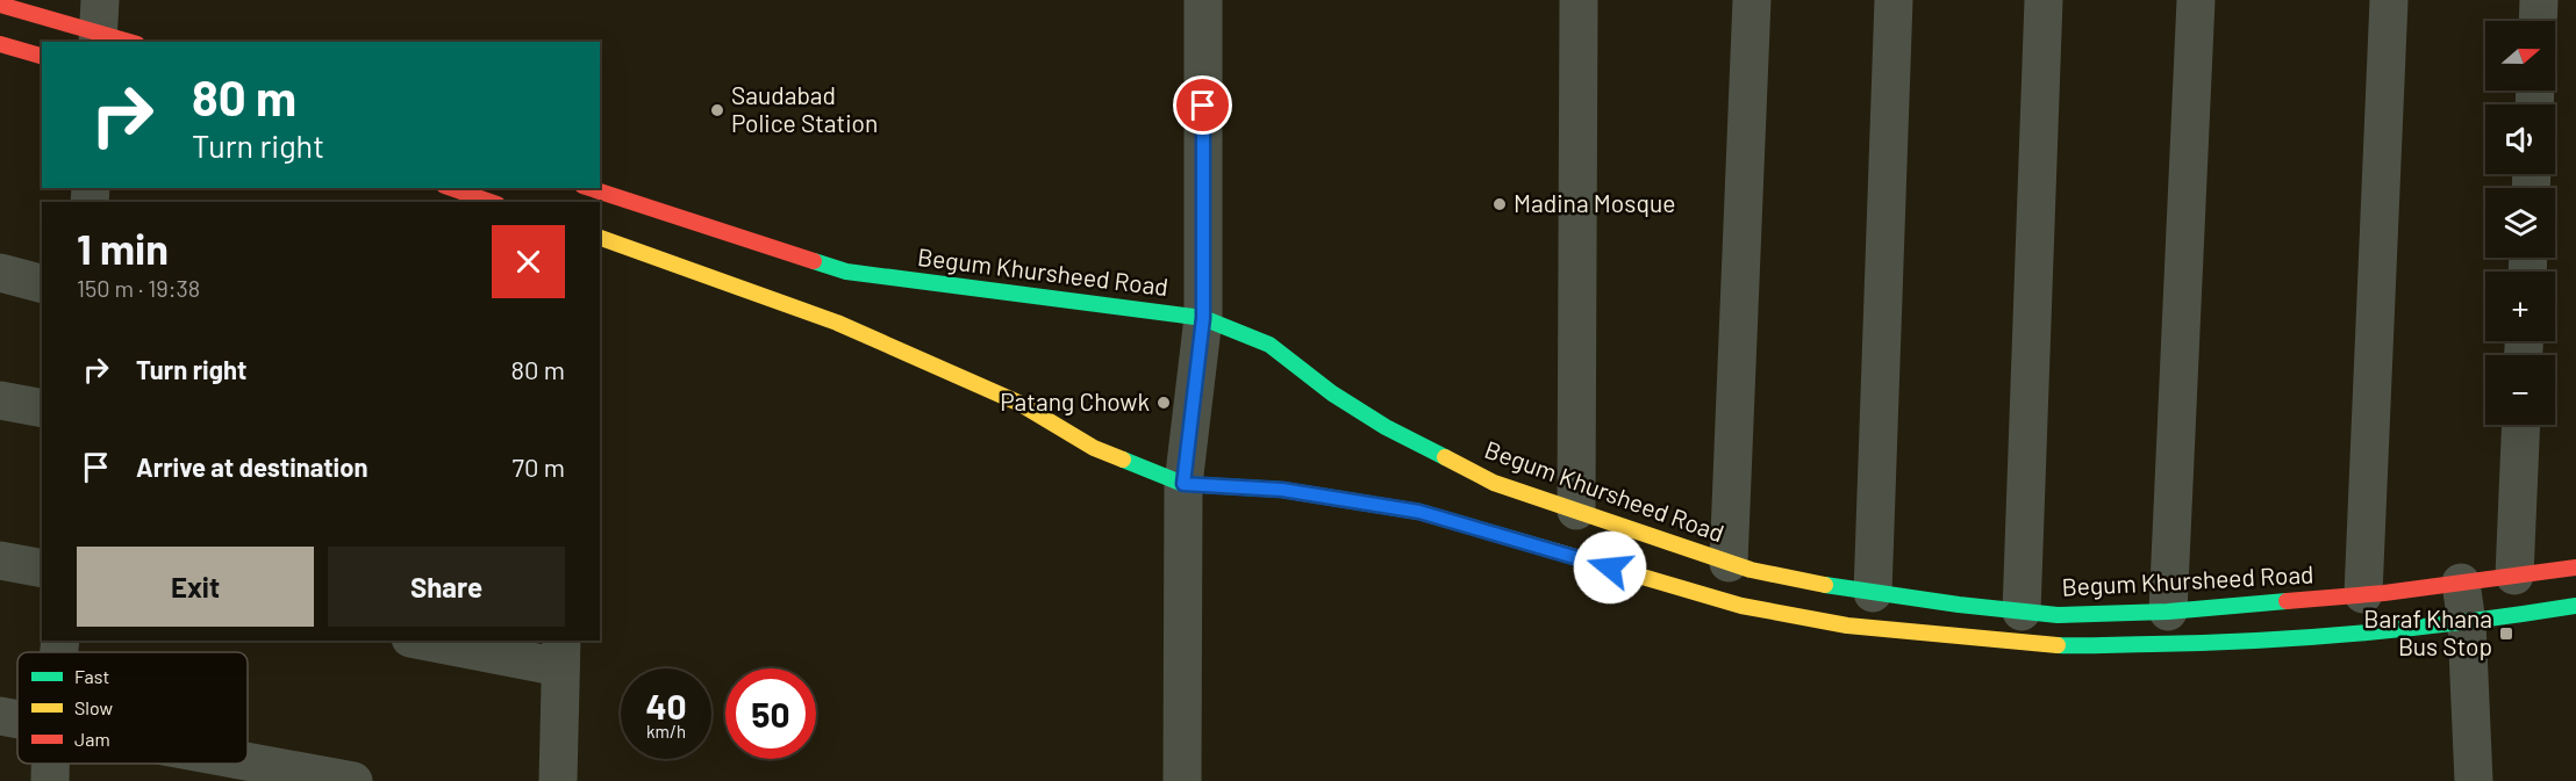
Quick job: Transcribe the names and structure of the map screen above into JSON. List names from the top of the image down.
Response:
{
  "streets": {
    "main road": ["Begum Khursheed Road"]
  },
  "places": {
    "other": ["Saudabad Police Station", "Madina Mosque", "Patang Chowk"],
    "transit": ["Baraf Khana Bus Stop"]
  },
  "legend": ["Fast", "Slow", "Jam"],
  "north": "right",
  "page": {
    "map_buttons": ["+", "−"],
    "turn": ["80 m", "Turn right"],
    "heading": ["1 min", "150 m · 19:38"],
    "list": [
      {
        "name": "Turn right",
        "value": "80 m"
      },
      {
        "name": "Arrive at destination",
        "value": "70 m"
      }
    ],
    "buttons": ["Exit", "Share"],
    "speed": "40 km/h",
    "limit": "50"
  }
}
